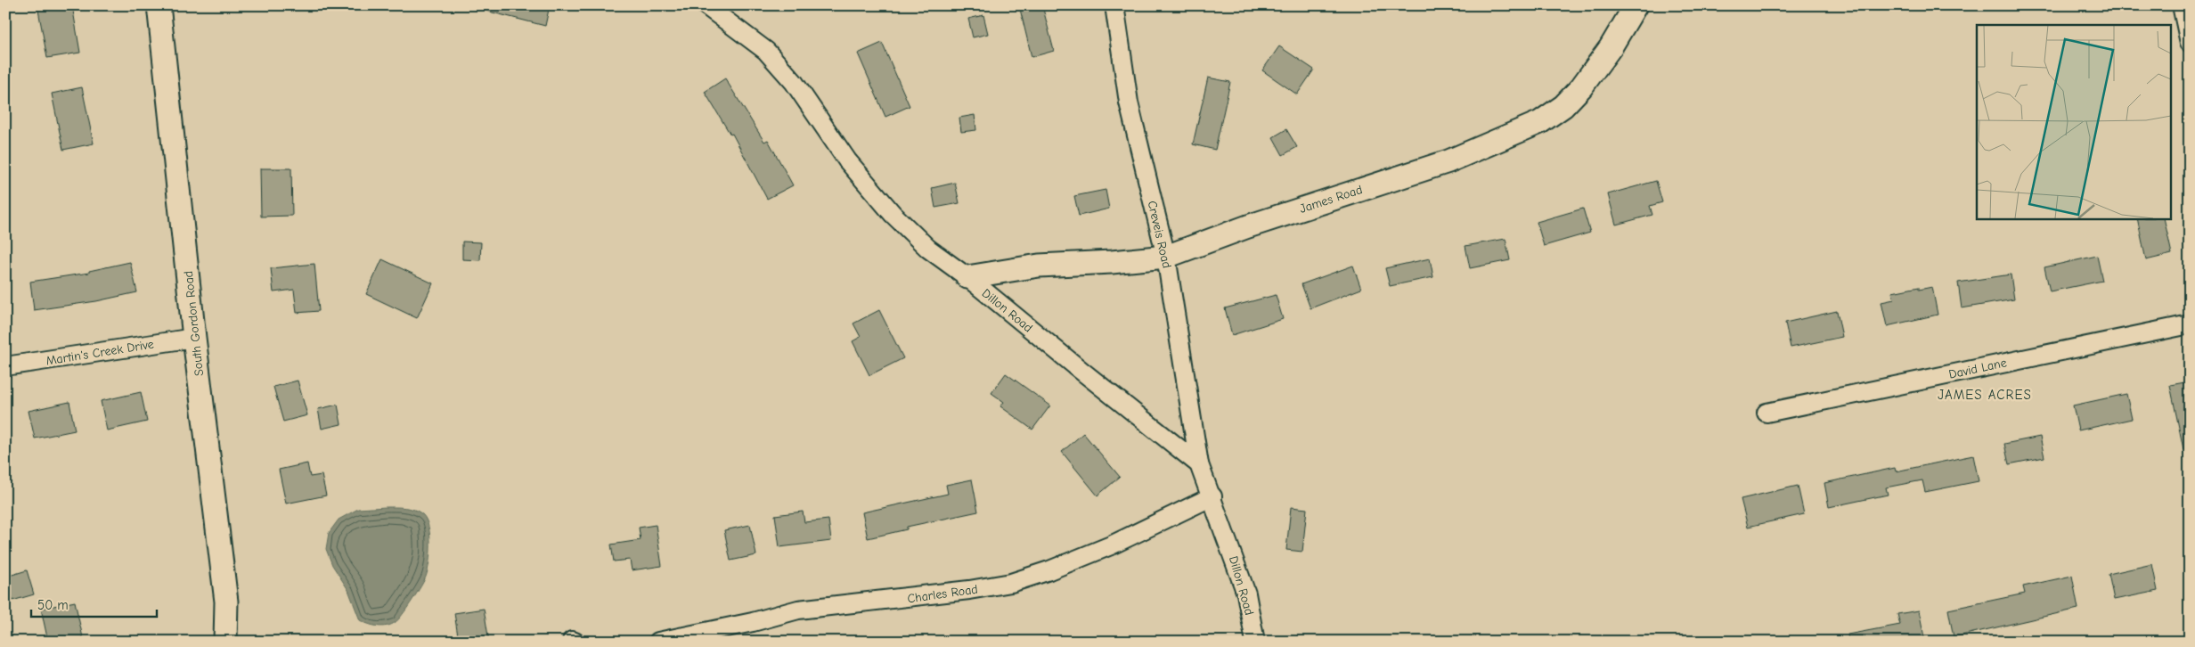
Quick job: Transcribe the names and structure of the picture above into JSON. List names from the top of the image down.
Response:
{
  "streets": {
    "street": [
      "James Road",
      "Creveis Road",
      "Dillon Road",
      "South Gordon Road",
      "Martin's Creek Drive",
      "David Lane",
      "Charles Road"
    ]
  },
  "crossings": [
    ["James Road", "Creveis Road"],
    ["James Road", "Dillon Road"],
    ["Creveis Road", "Dillon Road"],
    ["Dillon Road", "Charles Road"],
    ["South Gordon Road", "Martin's Creek Drive"]
  ],
  "districts": ["JAMES ACRES"],
  "scale_bar": "50 m"
}
